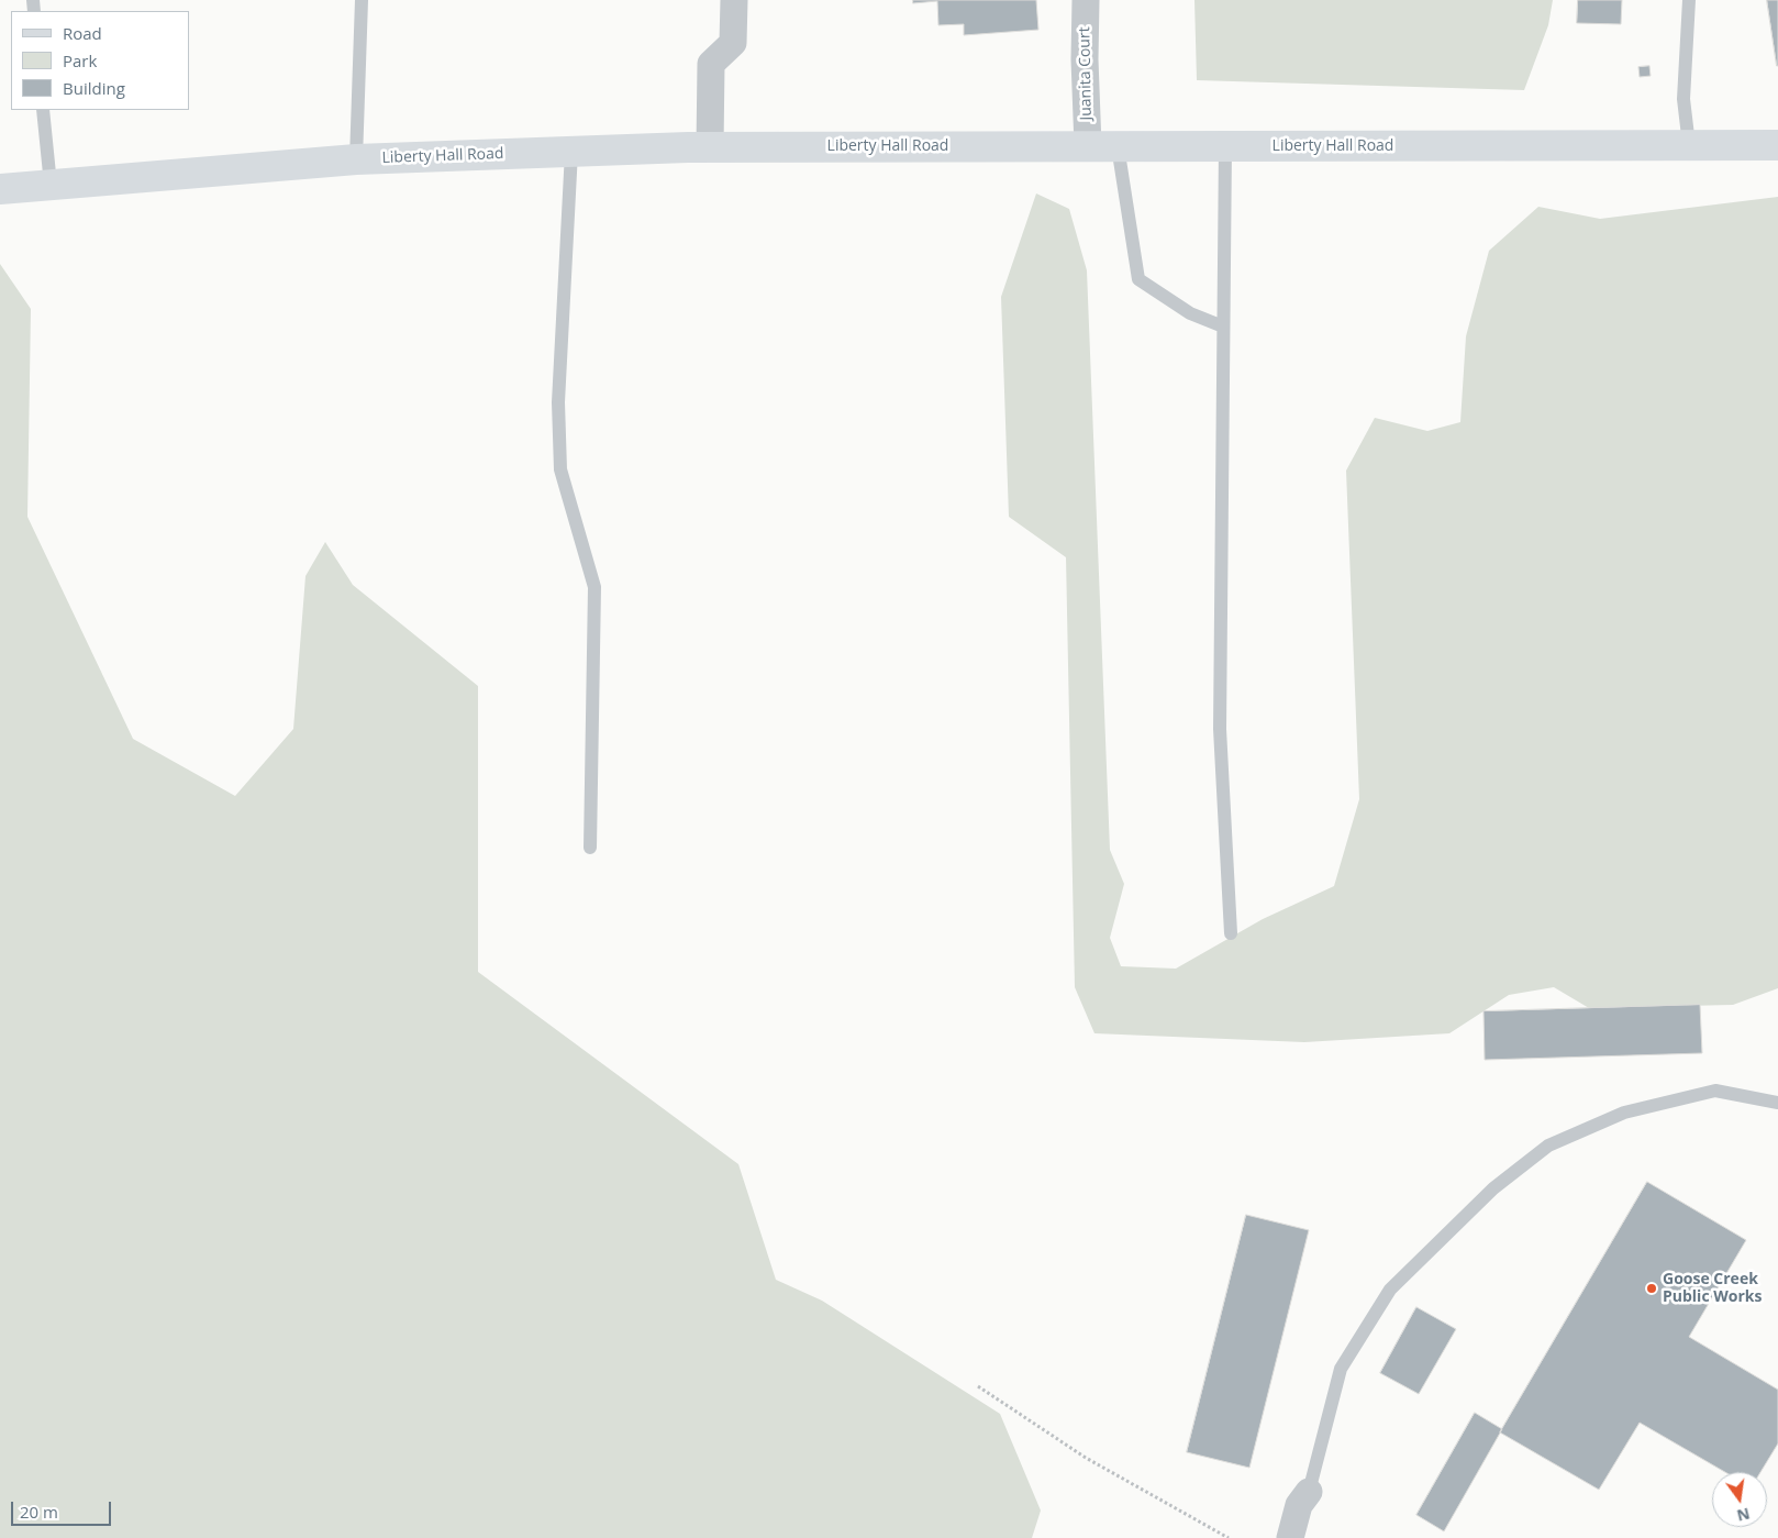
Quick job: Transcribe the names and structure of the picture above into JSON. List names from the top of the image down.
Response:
{
  "streets": {
    "main road": ["Liberty Hall Road"],
    "street": ["Juanita Court"]
  },
  "crossings": [
    ["Juanita Court", "Liberty Hall Road"]
  ],
  "places": ["Goose Creek Public Works"],
  "legend": ["Road", "Park", "Building"],
  "scale_bar": "20 m",
  "north": "bottom"
}
